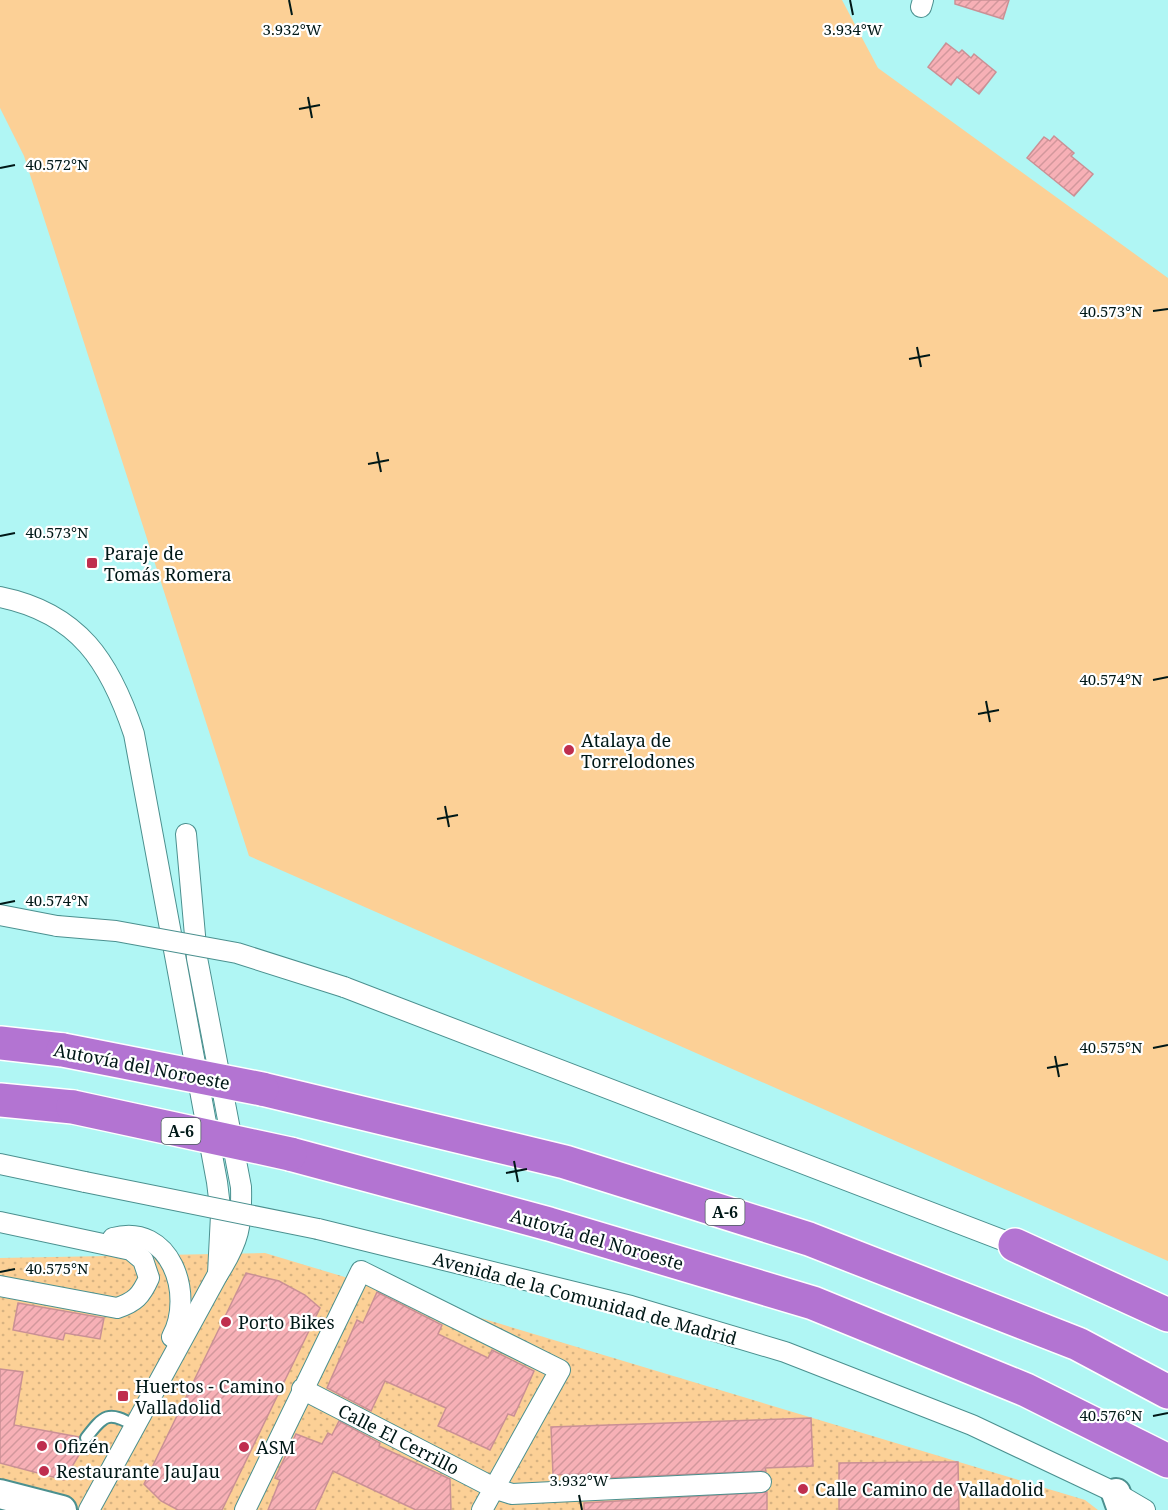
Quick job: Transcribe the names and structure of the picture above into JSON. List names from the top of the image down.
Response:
{
  "streets": {
    "highway": ["Autovía del Noroeste", "A-6"],
    "street": ["Avenida de la Comunidad de Madrid", "Calle El Cerrillo"]
  },
  "places": {
    "transit": ["Paraje de Tomás Romera", "Huertos - Camino Valladolid"],
    "other": [
      "Atalaya de Torrelodones",
      "Porto Bikes",
      "Ofizén",
      "ASM",
      "Restaurante JauJau",
      "Calle Camino de Valladolid"
    ]
  },
  "coordinates": [
    "3.932°W",
    "3.934°W",
    "40.572°N",
    "40.573°N",
    "40.574°N",
    "40.575°N",
    "40.576°N"
  ]
}
